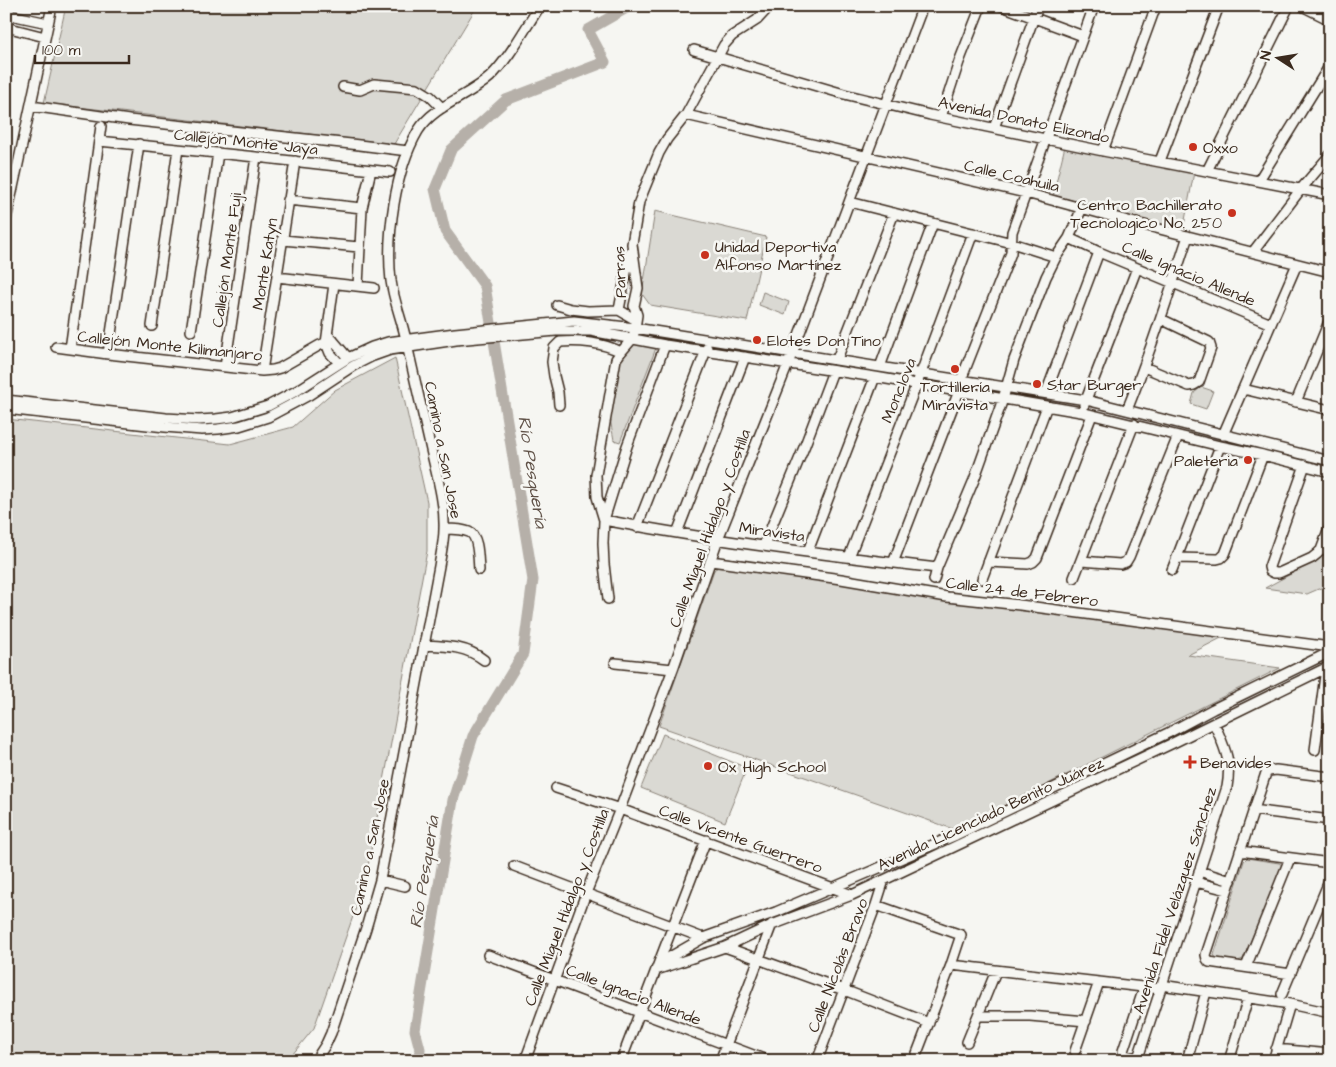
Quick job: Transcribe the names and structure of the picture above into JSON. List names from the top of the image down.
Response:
{
  "streets": {
    "street": [
      "Avenida Donato Elizondo",
      "Callejón Monte Jaya",
      "Calle Coahuila",
      "Callejón Monte Fuji",
      "Monte Katyn",
      "Parras",
      "Calle Ignacio Allende",
      "Callejón Monte Kilimanjaro",
      "Monclova",
      "Camino a San Jose",
      "Calle Miguel Hidalgo y Costilla",
      "Miravista",
      "Calle 24 de Febrero",
      "Avenida Licenciado Benito Juárez",
      "Calle Vicente Guerrero",
      "Avenida Fidel Velázquez Sánchez",
      "Calle Nicolás Bravo"
    ]
  },
  "crossings": [
    ["Avenida Donato Elizondo", "Parras"],
    ["Avenida Donato Elizondo", "Calle Miguel Hidalgo y Costilla"],
    ["Callejón Monte Jaya", "Callejón Monte Fuji"],
    ["Callejón Monte Jaya", "Monte Katyn"],
    ["Calle Coahuila", "Parras"],
    ["Calle Coahuila", "Calle Miguel Hidalgo y Costilla"],
    ["Callejón Monte Fuji", "Callejón Monte Kilimanjaro"],
    ["Monte Katyn", "Callejón Monte Kilimanjaro"],
    ["Parras", "Miravista"],
    ["Calle Ignacio Allende", "Calle Miguel Hidalgo y Costilla"],
    ["Monclova", "Miravista"],
    ["Calle Miguel Hidalgo y Costilla", "Miravista"],
    ["Calle Miguel Hidalgo y Costilla", "Calle 24 de Febrero"],
    ["Calle Miguel Hidalgo y Costilla", "Calle Vicente Guerrero"],
    ["Avenida Licenciado Benito Juárez", "Calle Vicente Guerrero"],
    ["Avenida Licenciado Benito Juárez", "Avenida Fidel Velázquez Sánchez"],
    ["Avenida Licenciado Benito Juárez", "Calle Nicolás Bravo"]
  ],
  "water": ["Río Pesquería"],
  "places": {
    "other": [
      "Oxxo",
      "Centro Bachillerato Tecnologico No. 250",
      "Unidad Deportiva Alfonso Martínez",
      "Elotes Don Tino",
      "Tortillería Miravista",
      "Star Burger",
      "Paleteria",
      "Ox High School"
    ],
    "health": ["Benavides"]
  },
  "scale_bar": "100 m",
  "north": "left"
}
